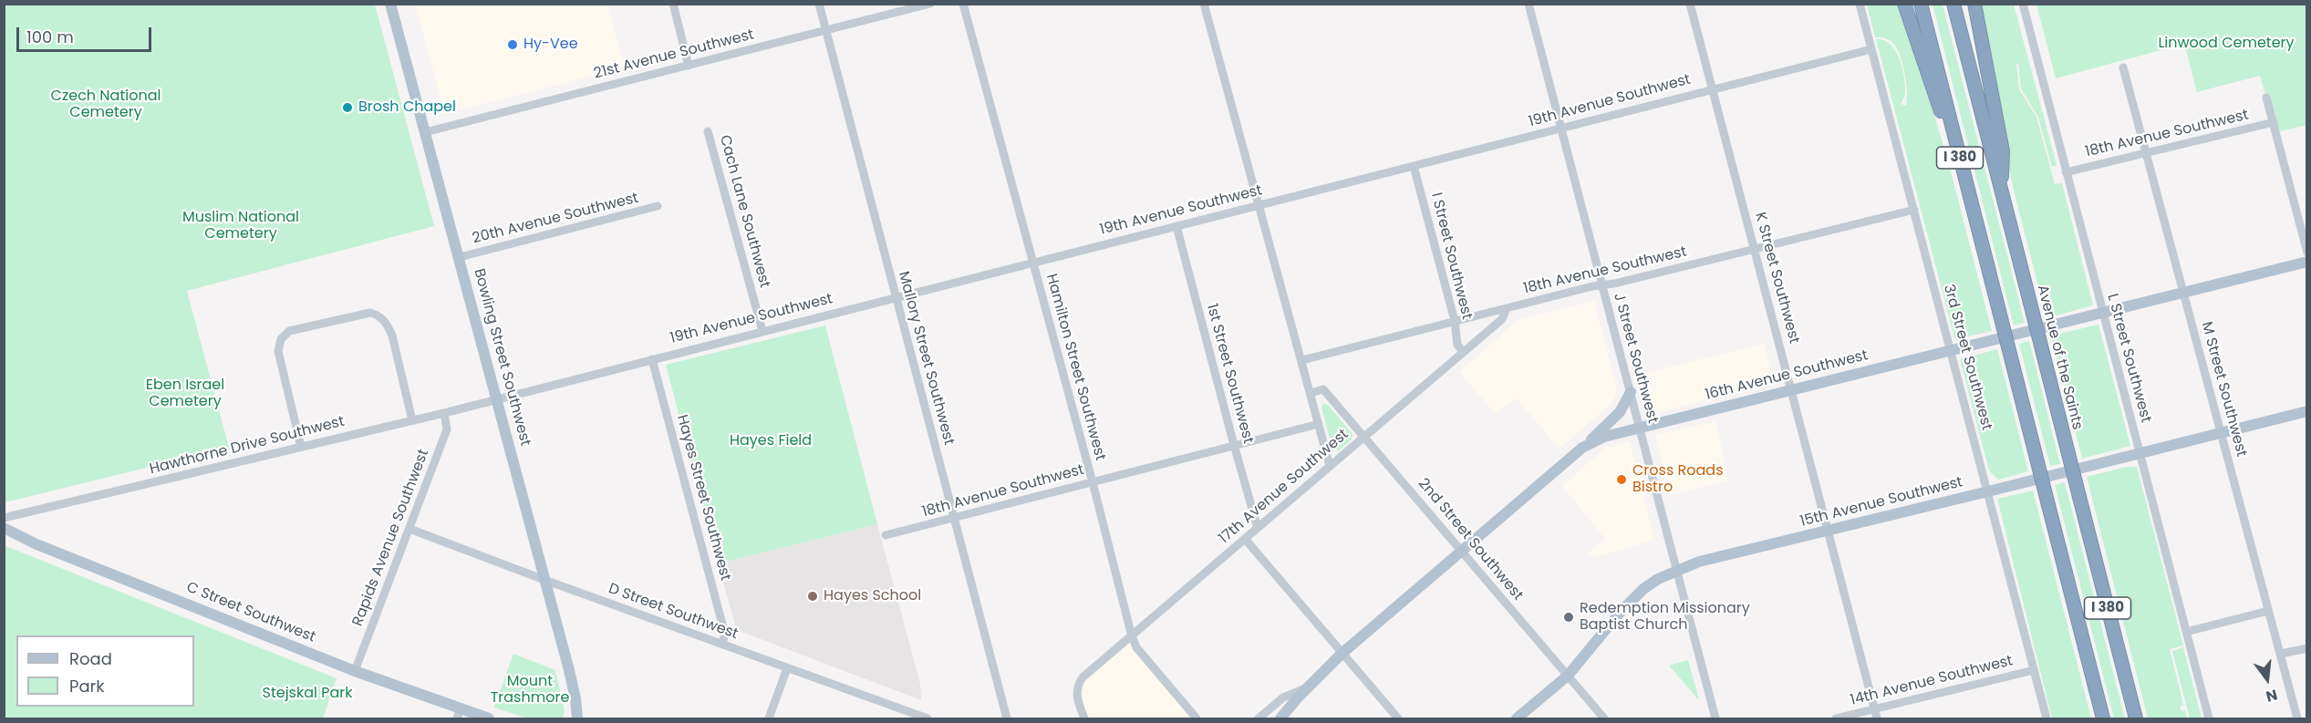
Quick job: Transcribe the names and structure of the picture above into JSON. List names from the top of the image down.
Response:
{
  "streets": {
    "highway": ["I 380", "Avenue of the Saints"],
    "main road": [
      "Bowling Street Southwest",
      "16th Avenue Southwest",
      "15th Avenue Southwest",
      "C Street Southwest"
    ],
    "street": [
      "21st Avenue Southwest",
      "19th Avenue Southwest",
      "18th Avenue Southwest",
      "Cach Lane Southwest",
      "20th Avenue Southwest",
      "I Street Southwest",
      "K Street Southwest",
      "3rd Street Southwest",
      "Mallory Street Southwest",
      "J Street Southwest",
      "L Street Southwest",
      "Hamilton Street Southwest",
      "1st Street Southwest",
      "M Street Southwest",
      "Hawthorne Drive Southwest",
      "17th Avenue Southwest",
      "Hayes Street Southwest",
      "Rapids Avenue Southwest",
      "2nd Street Southwest",
      "D Street Southwest",
      "14th Avenue Southwest"
    ]
  },
  "crossings": [
    ["21st Avenue Southwest", "Bowling Street Southwest"],
    ["21st Avenue Southwest", "Mallory Street Southwest"],
    ["19th Avenue Southwest", "Cach Lane Southwest"],
    ["19th Avenue Southwest", "I Street Southwest"],
    ["19th Avenue Southwest", "K Street Southwest"],
    ["19th Avenue Southwest", "Bowling Street Southwest"],
    ["19th Avenue Southwest", "3rd Street Southwest"],
    ["19th Avenue Southwest", "Mallory Street Southwest"],
    ["19th Avenue Southwest", "J Street Southwest"],
    ["19th Avenue Southwest", "Hamilton Street Southwest"],
    ["19th Avenue Southwest", "1st Street Southwest"],
    ["19th Avenue Southwest", "Hawthorne Drive Southwest"],
    ["19th Avenue Southwest", "Hayes Street Southwest"],
    ["18th Avenue Southwest", "I Street Southwest"],
    ["18th Avenue Southwest", "K Street Southwest"],
    ["18th Avenue Southwest", "3rd Street Southwest"],
    ["18th Avenue Southwest", "Mallory Street Southwest"],
    ["18th Avenue Southwest", "J Street Southwest"],
    ["18th Avenue Southwest", "L Street Southwest"],
    ["18th Avenue Southwest", "Hamilton Street Southwest"],
    ["18th Avenue Southwest", "1st Street Southwest"],
    ["18th Avenue Southwest", "M Street Southwest"],
    ["18th Avenue Southwest", "17th Avenue Southwest"],
    ["20th Avenue Southwest", "Bowling Street Southwest"],
    ["I Street Southwest", "17th Avenue Southwest"],
    ["K Street Southwest", "16th Avenue Southwest"],
    ["K Street Southwest", "15th Avenue Southwest"],
    ["K Street Southwest", "14th Avenue Southwest"],
    ["Bowling Street Southwest", "Hawthorne Drive Southwest"],
    ["Bowling Street Southwest", "D Street Southwest"],
    ["3rd Street Southwest", "16th Avenue Southwest"],
    ["3rd Street Southwest", "15th Avenue Southwest"],
    ["3rd Street Southwest", "14th Avenue Southwest"],
    ["J Street Southwest", "16th Avenue Southwest"],
    ["J Street Southwest", "15th Avenue Southwest"],
    ["L Street Southwest", "16th Avenue Southwest"],
    ["L Street Southwest", "15th Avenue Southwest"],
    ["Hamilton Street Southwest", "17th Avenue Southwest"],
    ["1st Street Southwest", "17th Avenue Southwest"],
    ["16th Avenue Southwest", "M Street Southwest"],
    ["16th Avenue Southwest", "2nd Street Southwest"],
    ["M Street Southwest", "15th Avenue Southwest"],
    ["Hawthorne Drive Southwest", "Rapids Avenue Southwest"],
    ["17th Avenue Southwest", "2nd Street Southwest"],
    ["Hayes Street Southwest", "D Street Southwest"],
    ["15th Avenue Southwest", "2nd Street Southwest"],
    ["Rapids Avenue Southwest", "D Street Southwest"],
    ["Rapids Avenue Southwest", "C Street Southwest"]
  ],
  "parks": [
    "Linwood Cemetery",
    "Czech National Cemetery",
    "Muslim National Cemetery",
    "Eben Israel Cemetery",
    "Hayes Field",
    "Mount Trashmore",
    "Stejskal Park"
  ],
  "places": [
    "Hy-Vee",
    "Brosh Chapel",
    "Cross Roads Bistro",
    "Hayes School",
    "Redemption Missionary Baptist Church"
  ],
  "legend": ["Road", "Park"],
  "scale_bar": "100 m",
  "north": "bottom"
}
